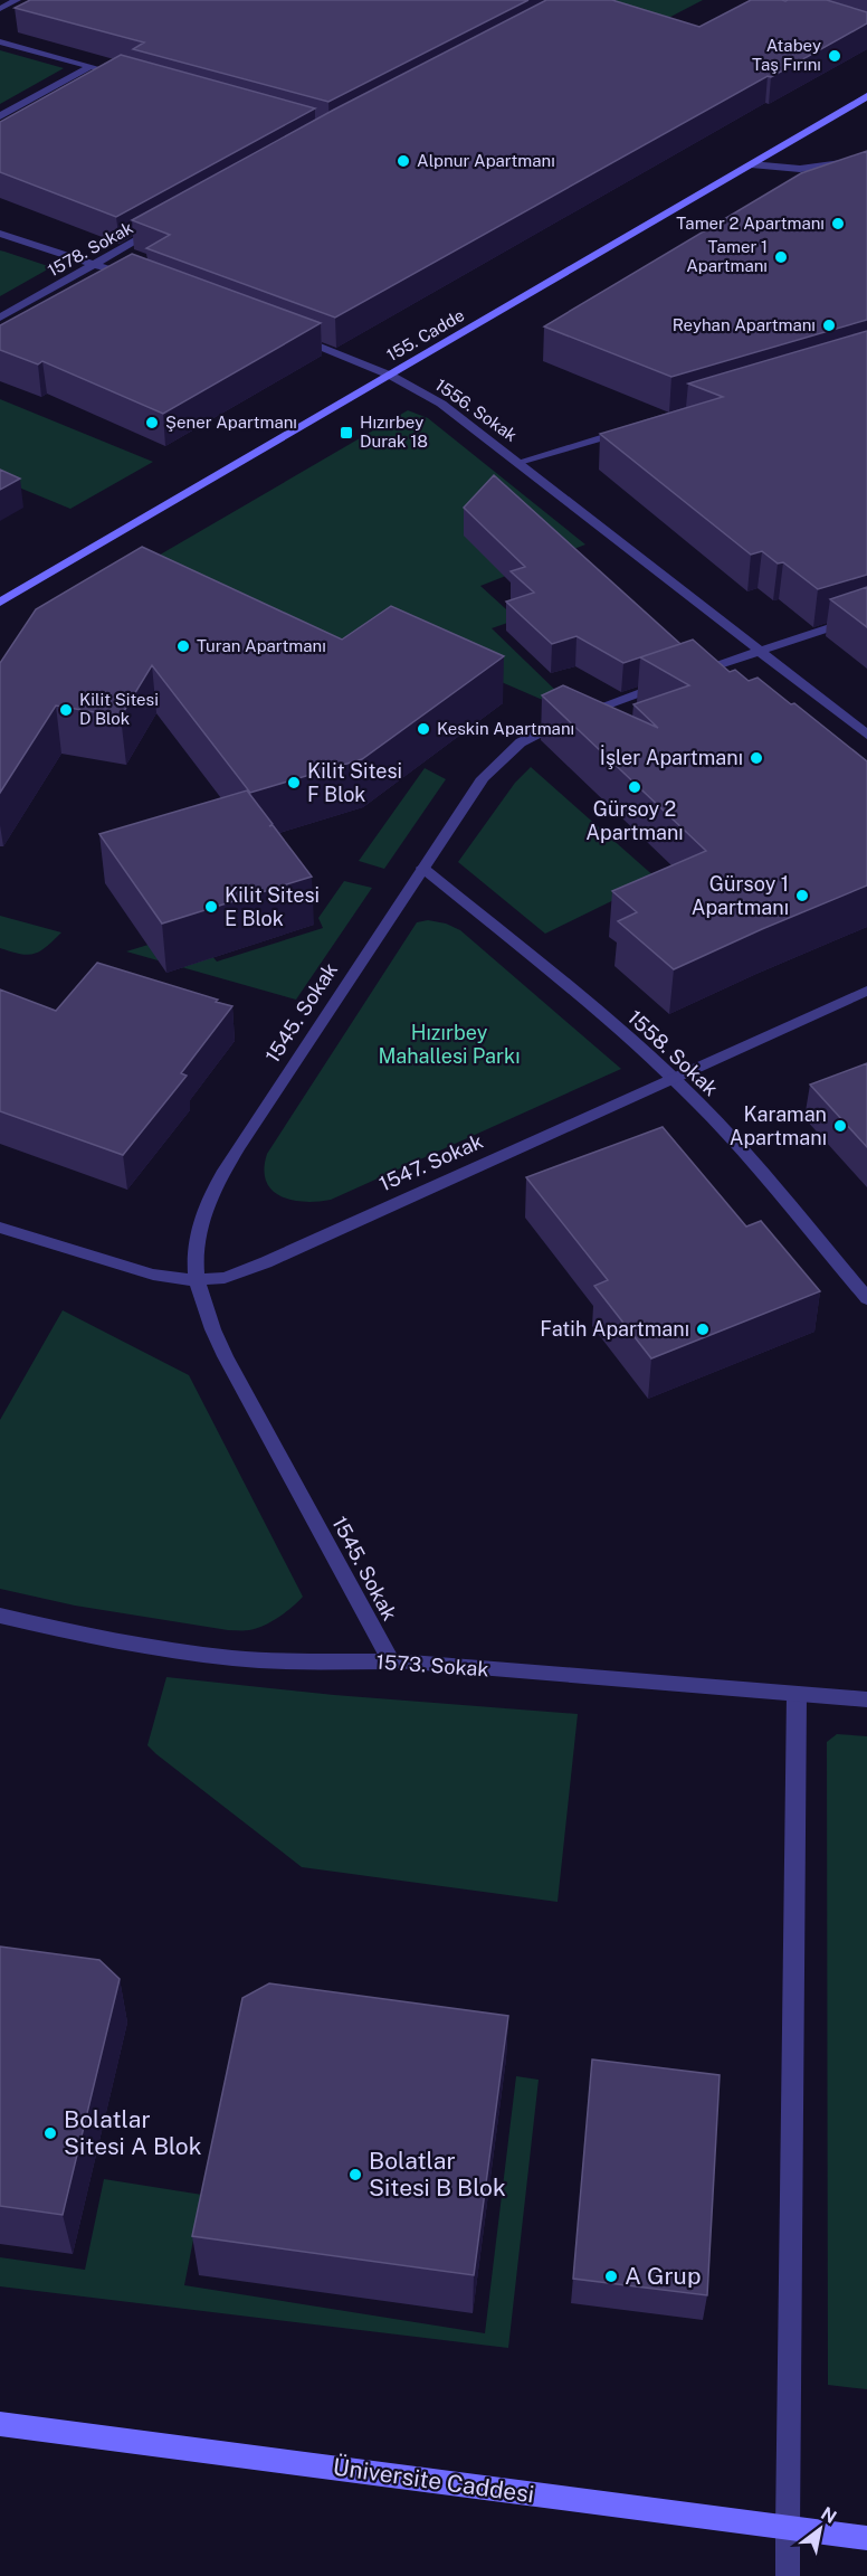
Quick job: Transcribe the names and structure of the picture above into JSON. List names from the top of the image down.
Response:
{
  "streets": {
    "street": [
      "1578. Sokak",
      "155. Cadde",
      "1556. Sokak",
      "1545. Sokak",
      "1558. Sokak",
      "1547. Sokak",
      "1573. Sokak",
      "Üniversite Caddesi"
    ]
  },
  "crossings": [
    ["155. Cadde", "1556. Sokak"],
    ["1556. Sokak", "1545. Sokak"],
    ["1545. Sokak", "1558. Sokak"],
    ["1545. Sokak", "1547. Sokak"],
    ["1545. Sokak", "1573. Sokak"],
    ["1558. Sokak", "1547. Sokak"]
  ],
  "parks": ["Hızırbey Mahallesi Parkı"],
  "places": {
    "other": [
      "Atabey Taş Fırını",
      "Alpnur Apartmanı",
      "Tamer 2 Apartmanı",
      "Tamer 1 Apartmanı",
      "Reyhan Apartmanı",
      "Şener Apartmanı",
      "Turan Apartmanı",
      "Kilit Sitesi D Blok",
      "Keskin Apartmanı",
      "İşler Apartmanı",
      "Kilit Sitesi F Blok",
      "Gürsoy 2 Apartmanı",
      "Gürsoy 1 Apartmanı",
      "Kilit Sitesi E Blok",
      "Karaman Apartmanı",
      "Fatih Apartmanı",
      "Bolatlar Sitesi A Blok",
      "Bolatlar Sitesi B Blok",
      "A Grup"
    ],
    "transit": ["Hızırbey Durak 18"]
  },
  "north": "top right"
}
